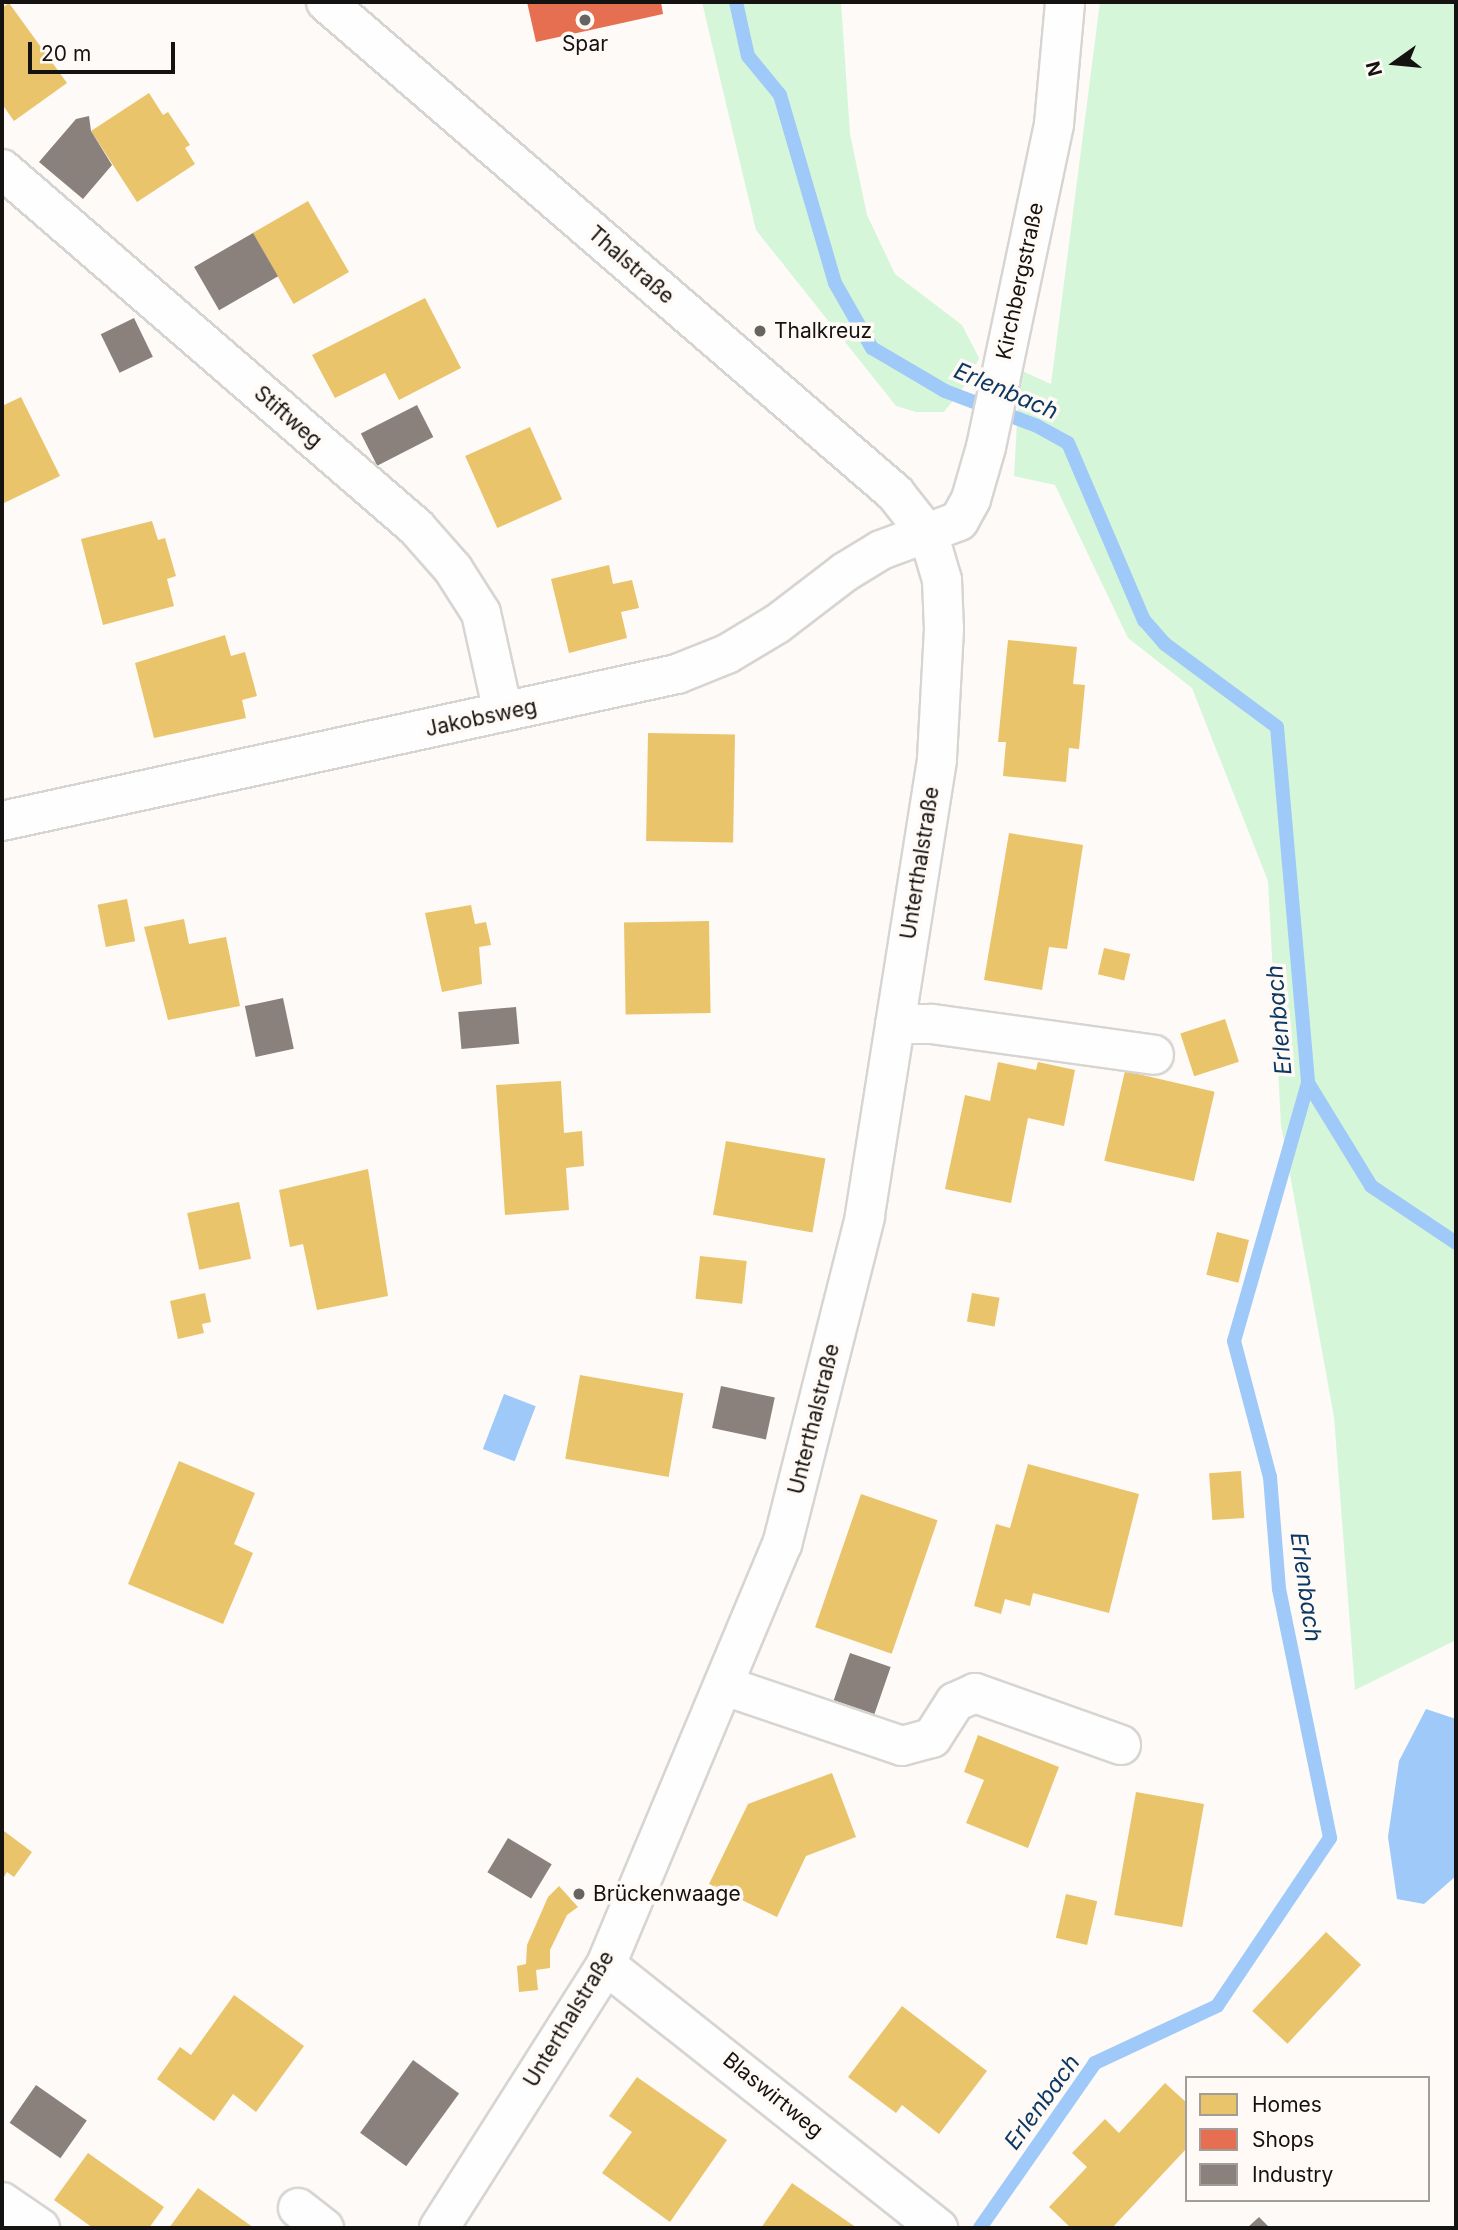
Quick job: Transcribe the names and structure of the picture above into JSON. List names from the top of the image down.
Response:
{
  "streets": {
    "street": [
      "Thalstraße",
      "Kirchbergstraße",
      "Stiftweg",
      "Jakobsweg",
      "Unterthalstraße",
      "Blaswirtweg"
    ]
  },
  "crossings": [
    ["Thalstraße", "Kirchbergstraße"],
    ["Thalstraße", "Jakobsweg"],
    ["Thalstraße", "Unterthalstraße"],
    ["Kirchbergstraße", "Jakobsweg"],
    ["Kirchbergstraße", "Unterthalstraße"],
    ["Stiftweg", "Jakobsweg"],
    ["Jakobsweg", "Unterthalstraße"],
    ["Unterthalstraße", "Blaswirtweg"]
  ],
  "water": ["Erlenbach"],
  "places": ["Spar", "Thalkreuz", "Brückenwaage"],
  "legend": ["Homes", "Shops", "Industry"],
  "scale_bar": "20 m",
  "north": "left"
}
